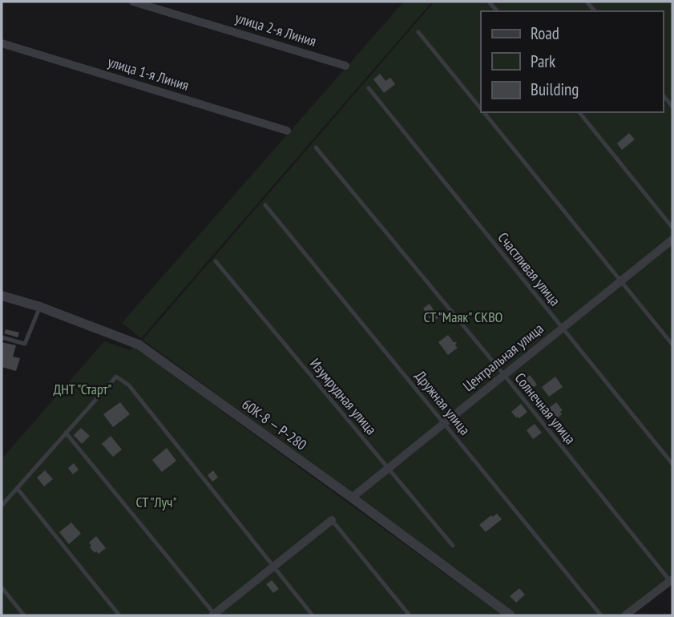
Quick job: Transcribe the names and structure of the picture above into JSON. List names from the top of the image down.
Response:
{
  "streets": {
    "street": [
      "улица 2-я Линия",
      "улица 1-я Линия",
      "Центральная улица",
      "60К-8 — Р-280"
    ],
    "lane": [
      "Счастливая улица",
      "Изумрудная улица",
      "Дружная улица",
      "Солнечная улица"
    ]
  },
  "crossings": [
    ["Счастливая улица", "Центральная улица"],
    ["Центральная улица", "Изумрудная улица"],
    ["Центральная улица", "Дружная улица"],
    ["Центральная улица", "Солнечная улица"],
    ["Центральная улица", "60К-8 — Р-280"]
  ],
  "parks": ["СТ \"Маяк\" СКВО", "ДНТ \"Старт\"", "СТ \"Луч\""],
  "legend": ["Road", "Park", "Building"]
}
